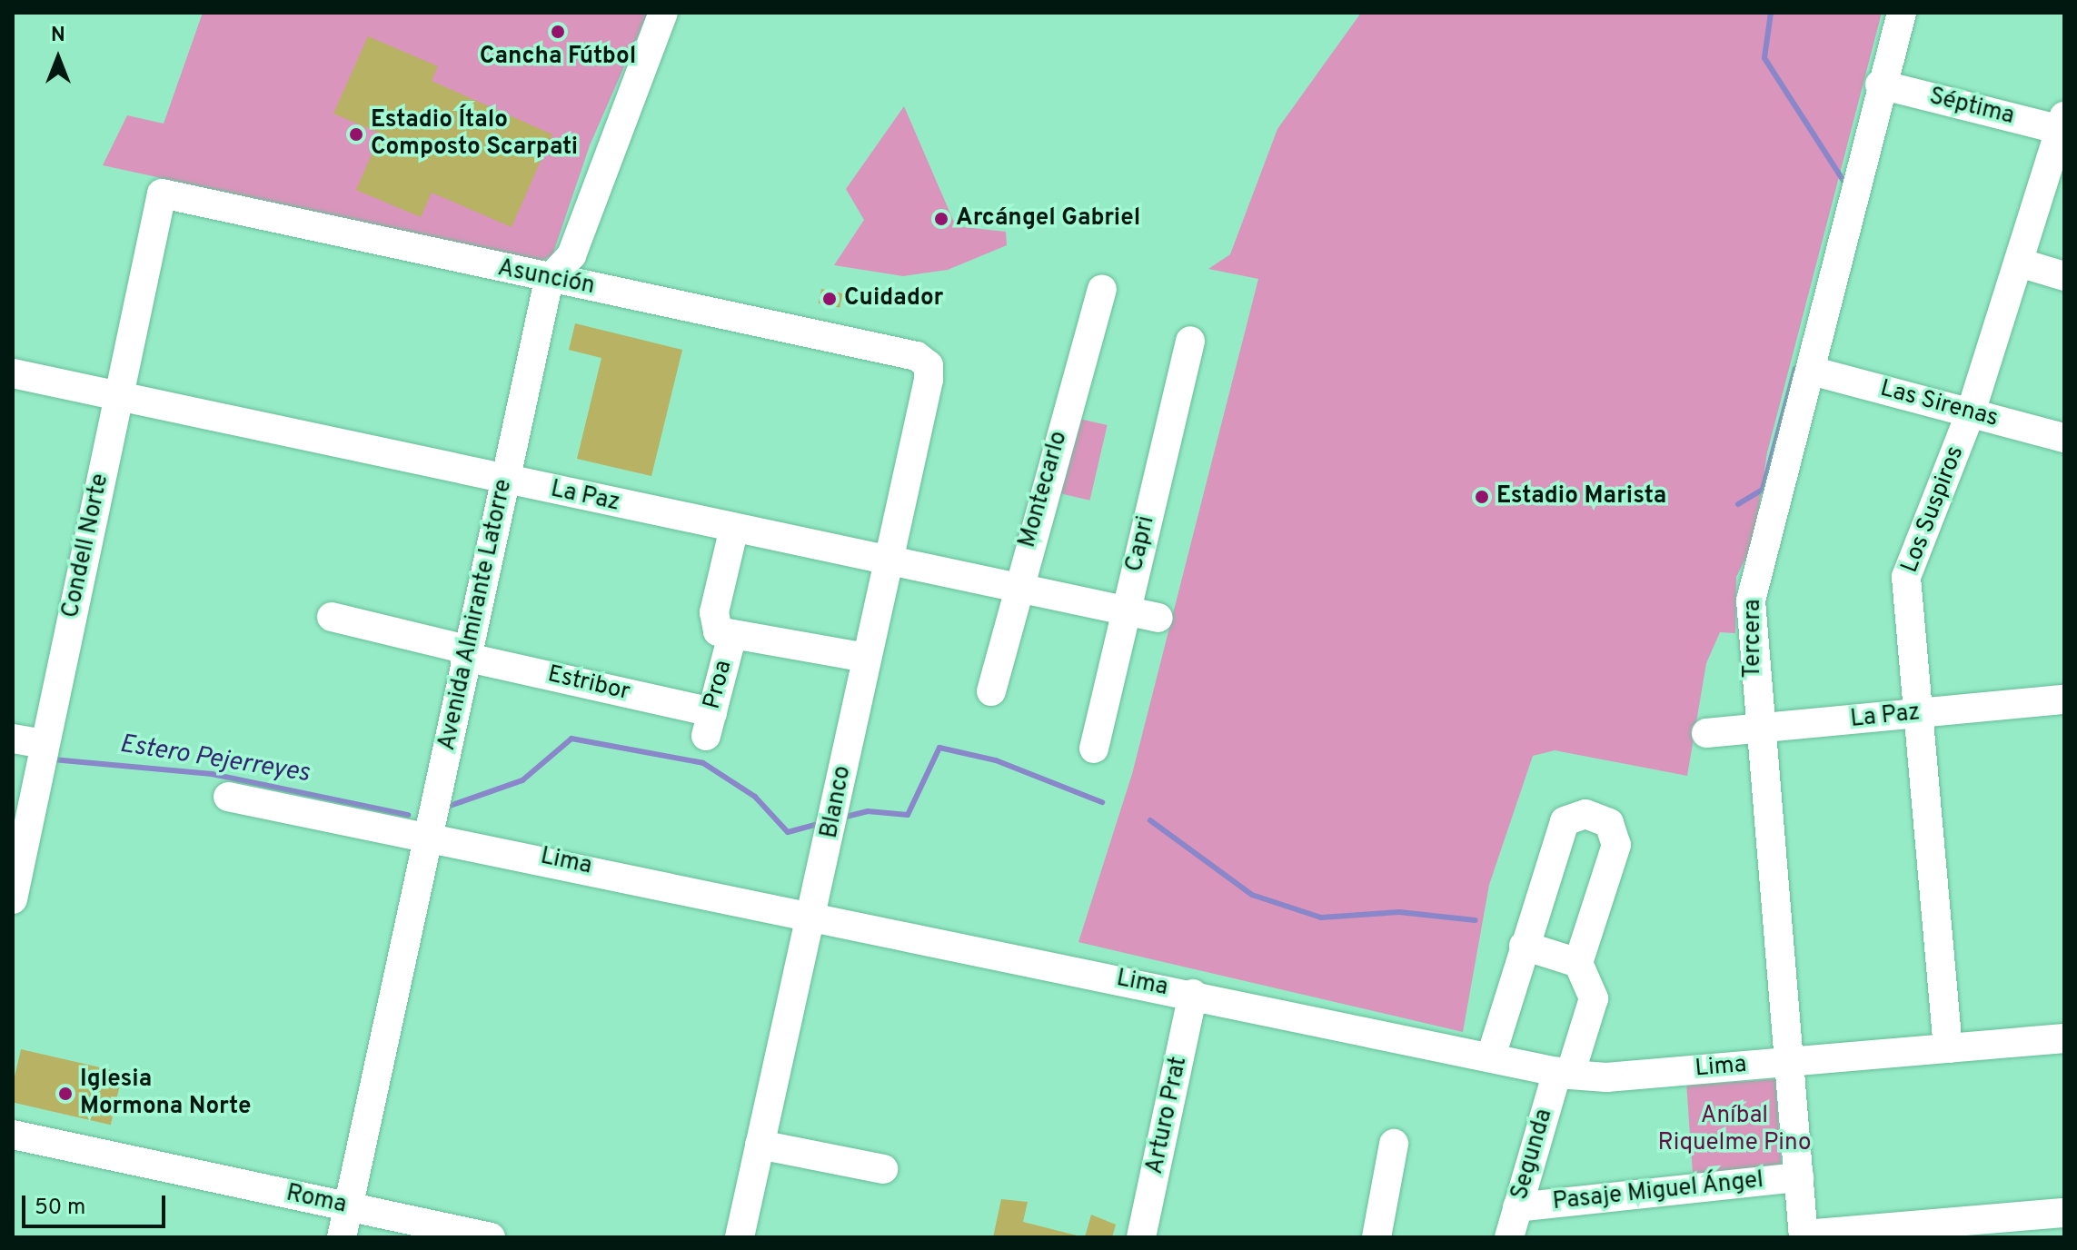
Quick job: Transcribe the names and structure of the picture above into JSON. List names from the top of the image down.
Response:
{
  "streets": {
    "street": [
      "Séptima",
      "Asunción",
      "Las Sirenas",
      "Montecarlo",
      "La Paz",
      "Los Suspiros",
      "Capri",
      "Condell Norte",
      "Avenida Almirante Latorre",
      "Tercera",
      "Estribor",
      "Proa",
      "Blanco",
      "Lima",
      "Arturo Prat",
      "Segunda",
      "Pasaje Miguel Ángel",
      "Roma"
    ]
  },
  "crossings": [
    ["Séptima", "Los Suspiros"],
    ["Séptima", "Tercera"],
    ["Asunción", "Condell Norte"],
    ["Asunción", "Avenida Almirante Latorre"],
    ["Asunción", "Blanco"],
    ["Las Sirenas", "Los Suspiros"],
    ["Las Sirenas", "Tercera"],
    ["Montecarlo", "La Paz"],
    ["La Paz", "Los Suspiros"],
    ["La Paz", "Capri"],
    ["La Paz", "Condell Norte"],
    ["La Paz", "Avenida Almirante Latorre"],
    ["La Paz", "Tercera"],
    ["La Paz", "Proa"],
    ["La Paz", "Blanco"],
    ["Los Suspiros", "Lima"],
    ["Avenida Almirante Latorre", "Estribor"],
    ["Avenida Almirante Latorre", "Lima"],
    ["Avenida Almirante Latorre", "Roma"],
    ["Tercera", "Lima"],
    ["Tercera", "Pasaje Miguel Ángel"],
    ["Estribor", "Proa"],
    ["Blanco", "Lima"],
    ["Lima", "Arturo Prat"],
    ["Lima", "Segunda"],
    ["Segunda", "Pasaje Miguel Ángel"]
  ],
  "water": ["Estero Pejerreyes"],
  "parks": ["Aníbal Riquelme Pino"],
  "places": [
    "Cancha Fútbol",
    "Estadio Ítalo Composto Scarpati",
    "Arcángel Gabriel",
    "Cuidador",
    "Estadio Marista",
    "Iglesia Mormona Norte"
  ],
  "scale_bar": "50 m",
  "north": "top"
}
